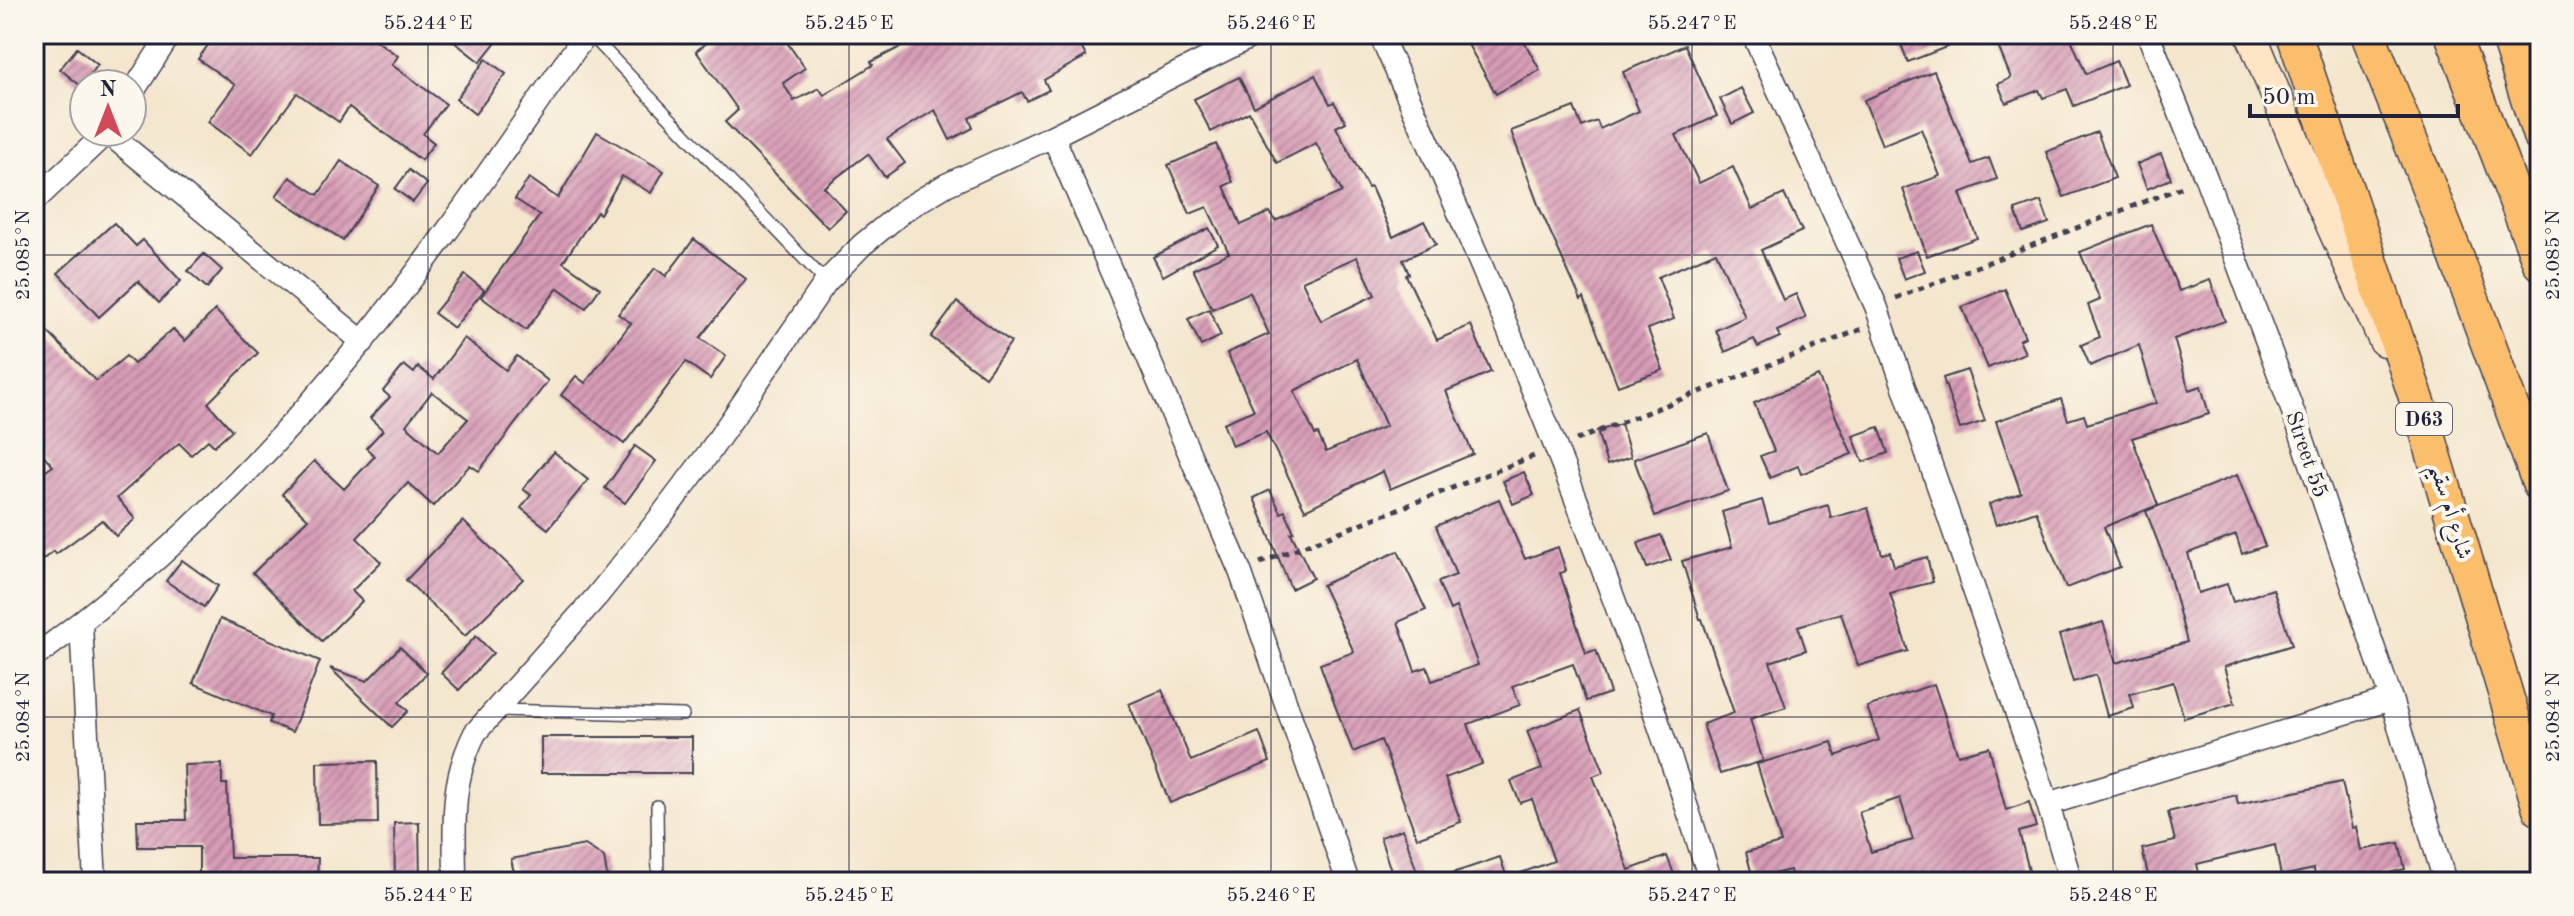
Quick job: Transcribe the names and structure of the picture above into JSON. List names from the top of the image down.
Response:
{
  "streets": {
    "main road": ["D63", "شارع أم سقيم"],
    "street": ["Street 55"]
  },
  "scale_bar": "50 m",
  "north": "top",
  "coordinates": [
    "55.244°E",
    "55.245°E",
    "55.246°E",
    "55.247°E",
    "55.248°E",
    "25.085°N",
    "25.084°N"
  ]
}
